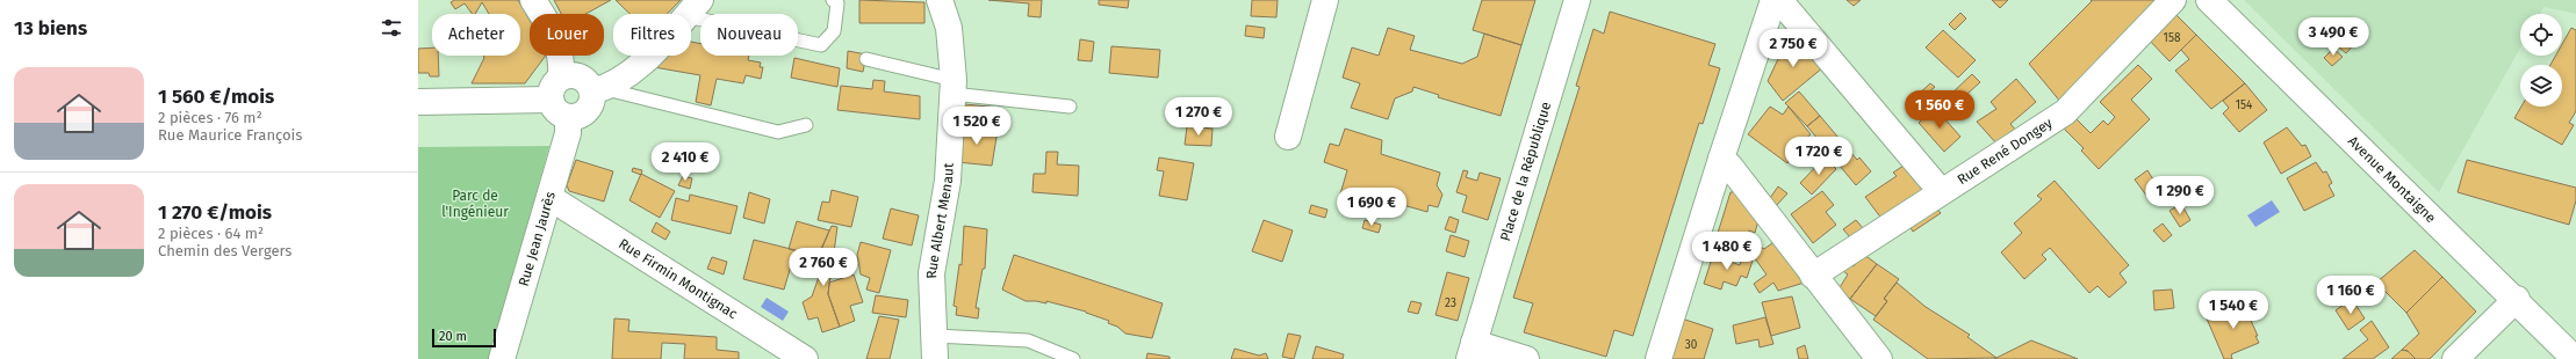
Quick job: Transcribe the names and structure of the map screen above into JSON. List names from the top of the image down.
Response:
{
  "streets": {
    "street": [
      "Rue René Dongey",
      "Place de la République",
      "Avenue Montaigne",
      "Rue Albert Menaut",
      "Rue Jean Jaurès",
      "Rue Firmin Montignac"
    ]
  },
  "crossings": [
    ["Rue Jean Jaurès", "Rue Firmin Montignac"]
  ],
  "parks": ["Parc de l'Ingénieur"],
  "house_numbers": [
    "158",
    "154",
    "23",
    "30"
  ],
  "scale_bar": "20 m",
  "page": {
    "heading": "13 biens",
    "chip": [
      "Acheter",
      "Louer",
      "Filtres",
      "Nouveau"
    ],
    "price": [
      "3 490 €",
      "2 750 €",
      "1 560 €",
      "1 270 €",
      "1 520 €",
      "1 720 €",
      "2 410 €",
      "1 290 €",
      "1 690 €",
      "1 480 €",
      "2 760 €",
      "1 160 €",
      "1 540 €"
    ],
    "list": [
      {
        "name": "1 560 €/mois",
        "note": "2 pièces · 76 m² · Rue Maurice François"
      },
      {
        "name": "1 270 €/mois",
        "note": "2 pièces · 64 m² · Chemin des Vergers"
      }
    ],
    "scale": "20 m"
  }
}
